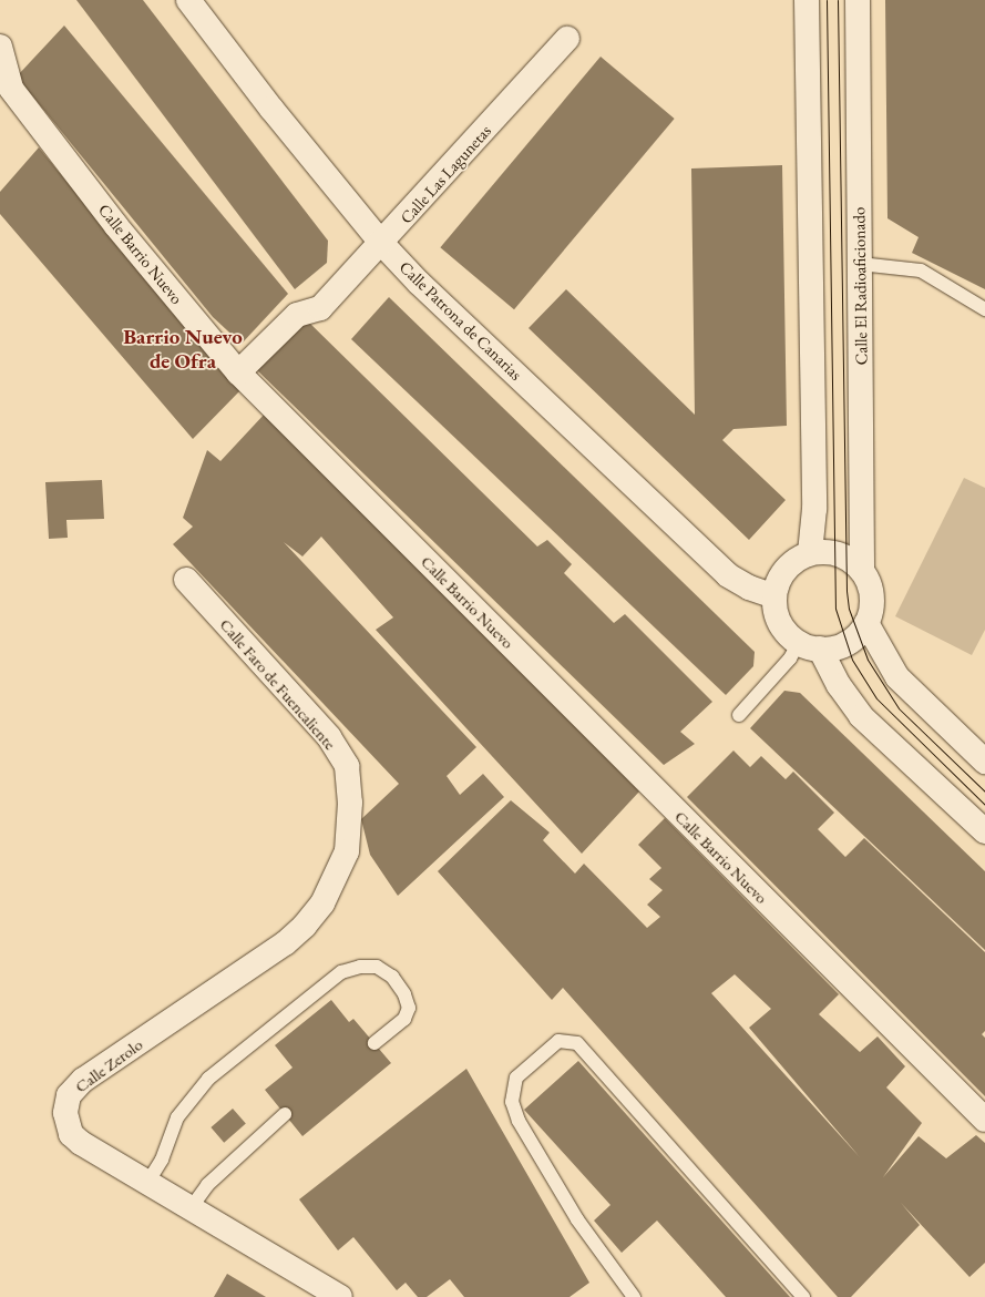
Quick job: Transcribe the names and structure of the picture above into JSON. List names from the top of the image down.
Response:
{
  "streets": {
    "street": [
      "Calle Las Lagunetas",
      "Calle Barrio Nuevo",
      "Calle El Radioaficionado",
      "Calle Patrona de Canarias",
      "Calle Faro de Fuencaliente",
      "Calle Zerolo"
    ]
  },
  "crossings": [
    ["Calle Las Lagunetas", "Calle Barrio Nuevo"],
    ["Calle Las Lagunetas", "Calle Patrona de Canarias"],
    ["Calle El Radioaficionado", "Calle Patrona de Canarias"],
    ["Calle Faro de Fuencaliente", "Calle Zerolo"]
  ],
  "districts": ["Barrio Nuevo de Ofra"]
}
